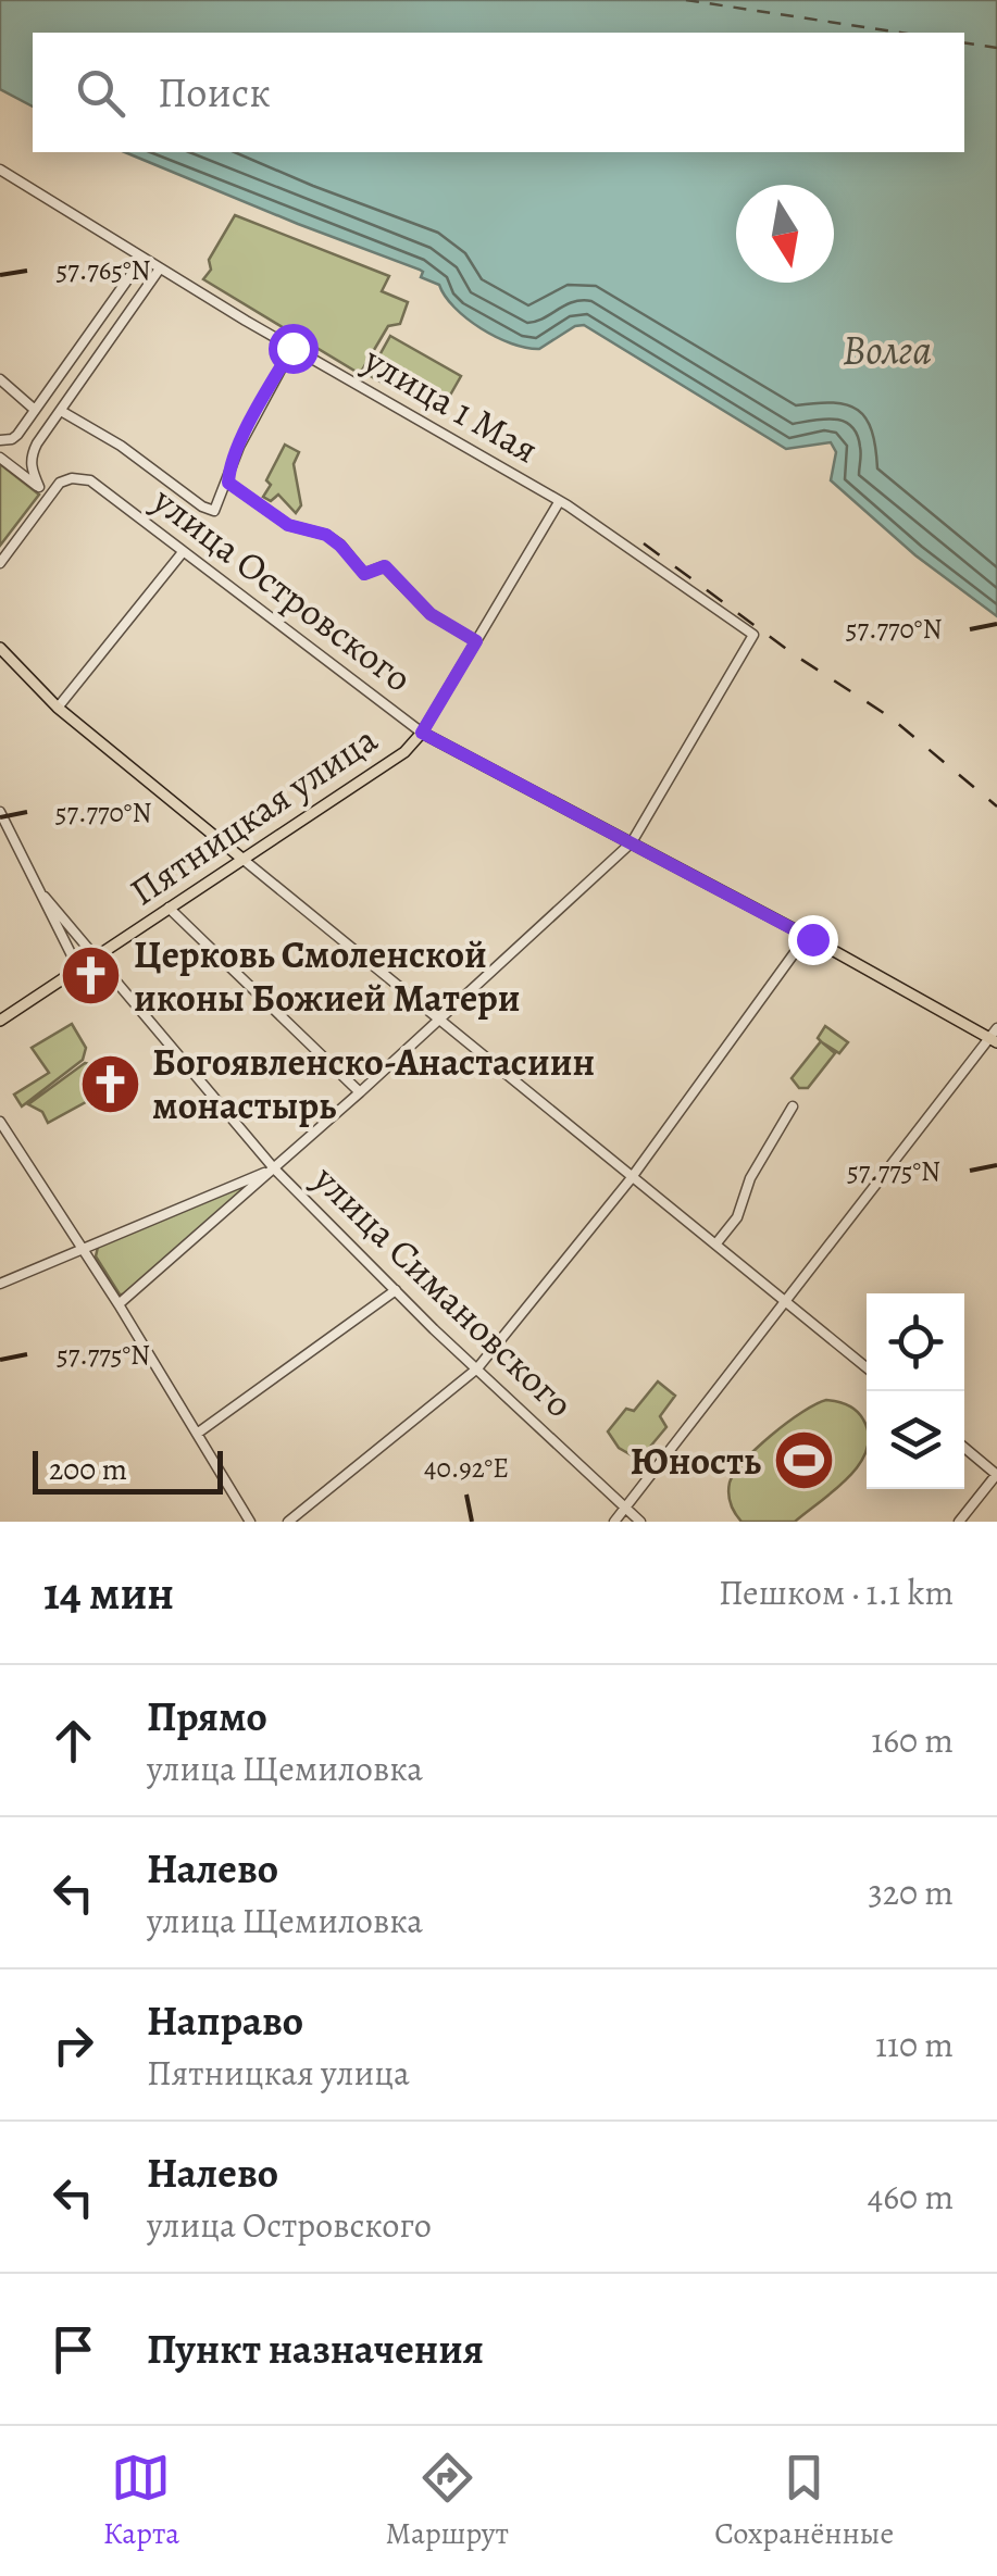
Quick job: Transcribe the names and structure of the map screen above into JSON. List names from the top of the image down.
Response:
{
  "streets": {
    "main road": ["улица Островского", "Пятницкая улица"],
    "street": ["улица 1 Мая", "улица Симановского"]
  },
  "crossings": [
    ["улица 1 Мая", "улица Островского"],
    ["улица 1 Мая", "Пятницкая улица"],
    ["улица Островского", "Пятницкая улица"],
    ["Пятницкая улица", "улица Симановского"]
  ],
  "water": ["Волга"],
  "places": {
    "church": ["Церковь Смоленской иконы Божией Матери", "Богоявленско-Анастасиин монастырь"],
    "sports": ["Юность"]
  },
  "scale_bar": "200 m",
  "north": "bottom",
  "page": {
    "search": "Поиск",
    "scale": "200 m",
    "heading": ["14 мин", "Пешком · 1.1 km"],
    "list": [
      ["Прямо", "улица Щемиловка", "160 m"],
      ["Налево", "улица Щемиловка", "320 m"],
      ["Направо", "Пятницкая улица", "110 m"],
      ["Налево", "улица Островского", "460 m"],
      "Пункт назначения"
    ],
    "nav": ["Карта", "Маршрут", "Сохранённые"]
  },
  "coordinates": [
    "57.765°N",
    "57.770°N",
    "57.775°N",
    "40.92°E"
  ]
}
